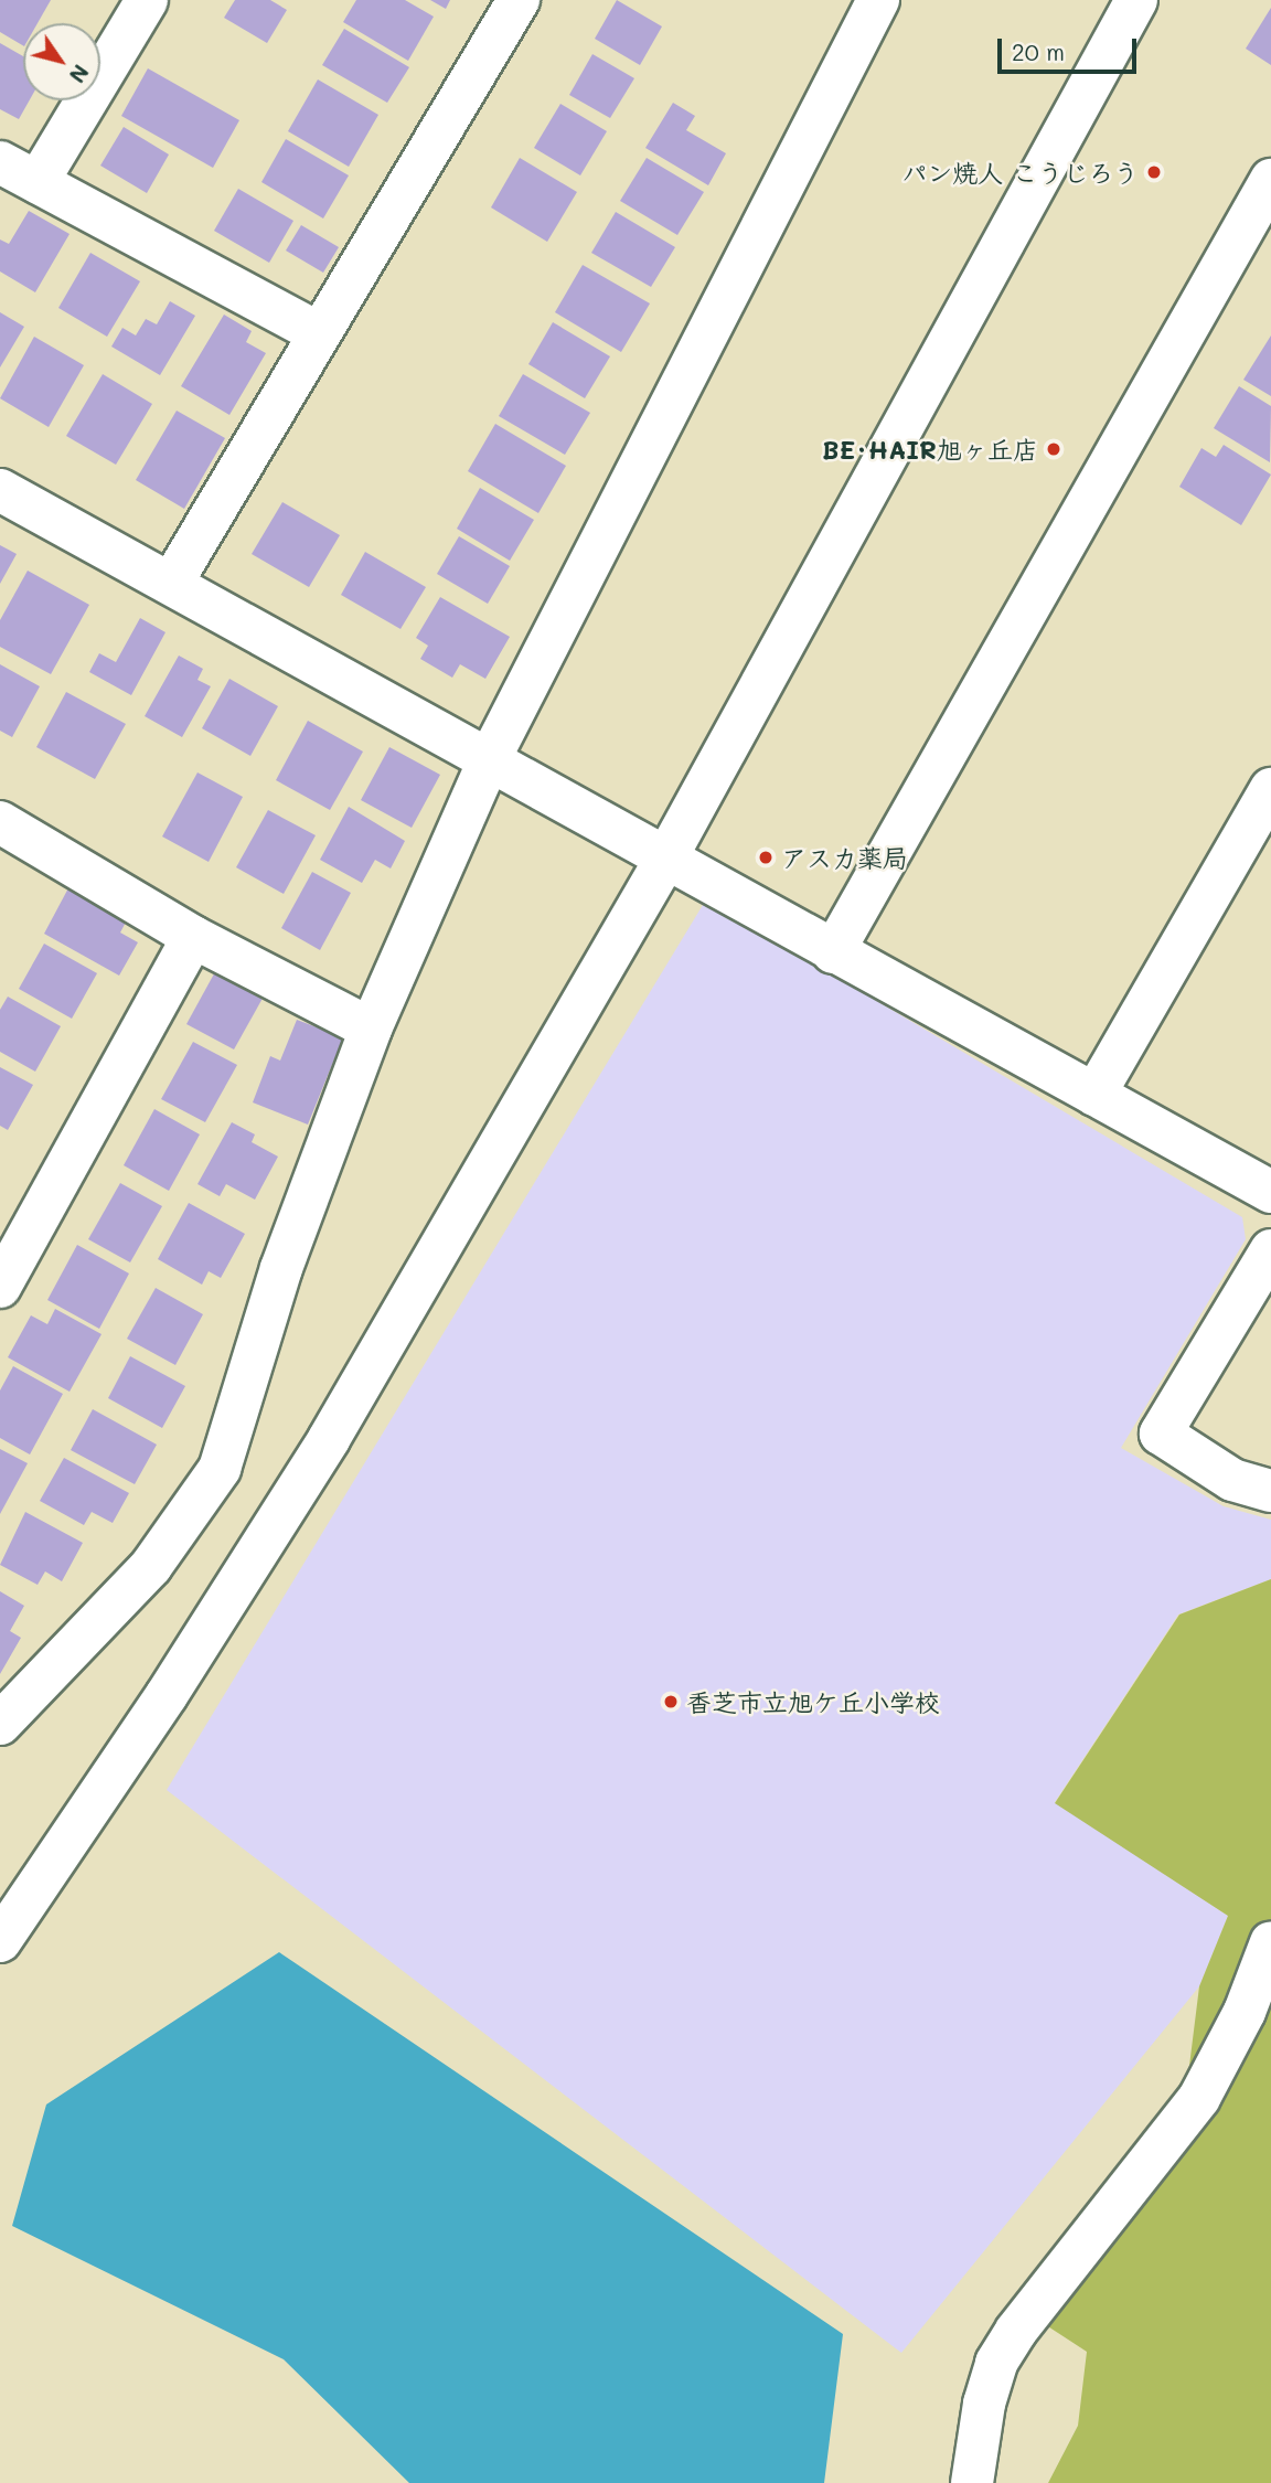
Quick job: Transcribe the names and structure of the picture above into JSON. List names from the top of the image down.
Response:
{
  "places": [
    "パン焼人 こうじろう",
    "BE･HAIR旭ヶ丘店",
    "アスカ薬局",
    "香芝市立旭ケ丘小学校"
  ],
  "scale_bar": "20 m",
  "north": "bottom right"
}
